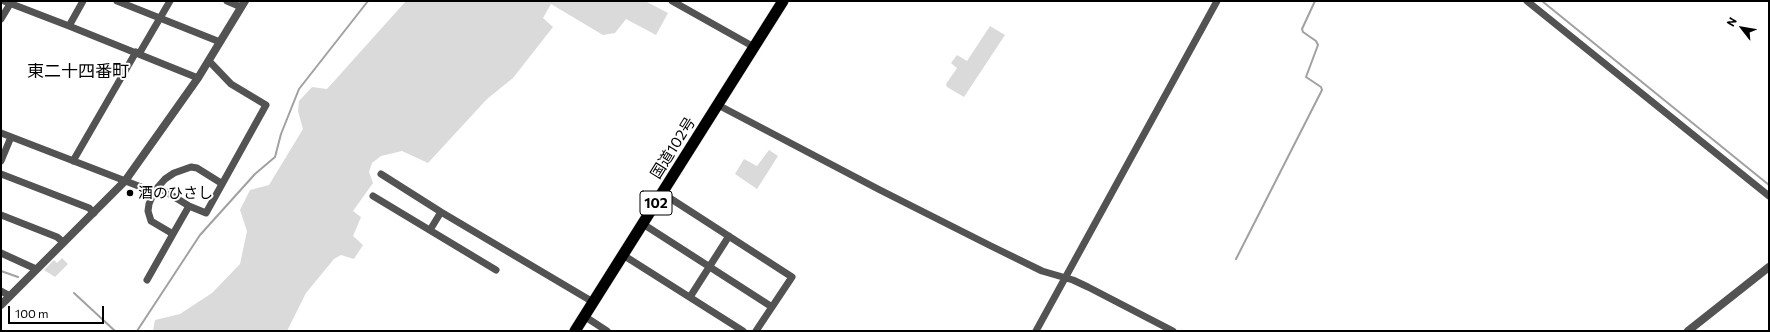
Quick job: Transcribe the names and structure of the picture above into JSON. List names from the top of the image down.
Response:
{
  "streets": {
    "highway": ["国道102号", "102"]
  },
  "districts": ["東二十四番町"],
  "places": ["酒のひさし"],
  "scale_bar": "100 m",
  "north": "top left"
}
